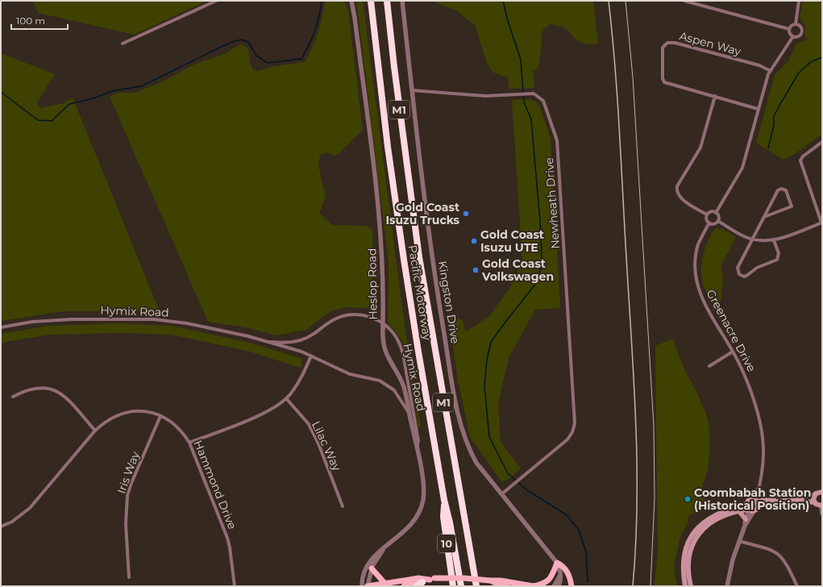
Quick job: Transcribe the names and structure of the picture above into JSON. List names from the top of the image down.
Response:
{
  "streets": {
    "highway": ["M1", "Pacific Motorway", "10"],
    "street": [
      "Aspen Way",
      "Newheath Drive",
      "Heslop Road",
      "Kingston Drive",
      "Hymix Road",
      "Greenacre Drive",
      "Lilac Way",
      "Iris Way",
      "Hammond Drive"
    ]
  },
  "crossings": [
    ["Newheath Drive", "Kingston Drive"],
    ["Heslop Road", "Hymix Road"],
    ["Pacific Motorway", "10"],
    ["Iris Way", "Hammond Drive"]
  ],
  "places": [
    "Gold Coast Isuzu Trucks",
    "Gold Coast Isuzu UTE",
    "Gold Coast Volkswagen",
    "Coombabah Station (Historical Position)"
  ],
  "scale_bar": "100 m"
}
